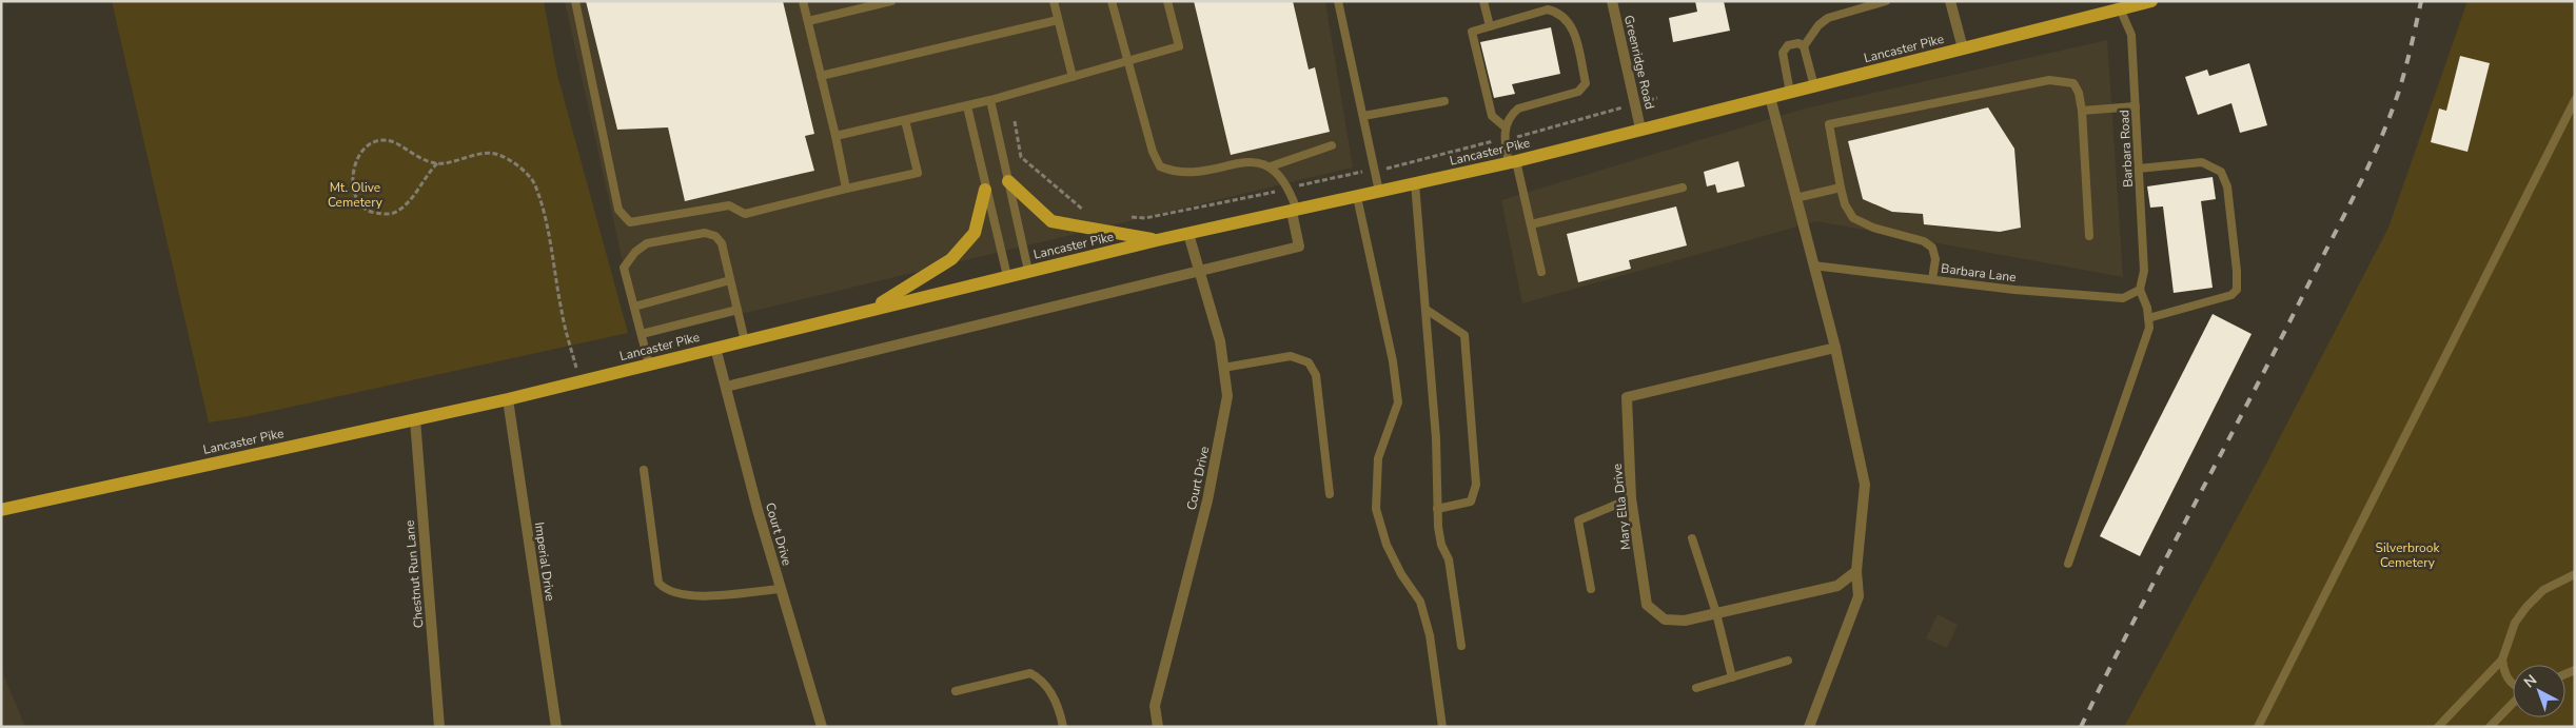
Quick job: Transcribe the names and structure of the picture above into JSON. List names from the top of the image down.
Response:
{
  "streets": {
    "main road": ["Lancaster Pike"],
    "street": [
      "Greenridge Road",
      "Court Drive",
      "Mary Ella Drive",
      "Imperial Drive",
      "Chestnut Run Lane"
    ],
    "lane": ["Barbara Road", "Barbara Lane"]
  },
  "crossings": [
    ["Lancaster Pike", "Greenridge Road"],
    ["Lancaster Pike", "Barbara Road"],
    ["Lancaster Pike", "Court Drive"],
    ["Lancaster Pike", "Imperial Drive"],
    ["Lancaster Pike", "Chestnut Run Lane"],
    ["Barbara Road", "Barbara Lane"]
  ],
  "parks": ["Mt. Olive Cemetery", "Silverbrook Cemetery"],
  "north": "top left"
}
